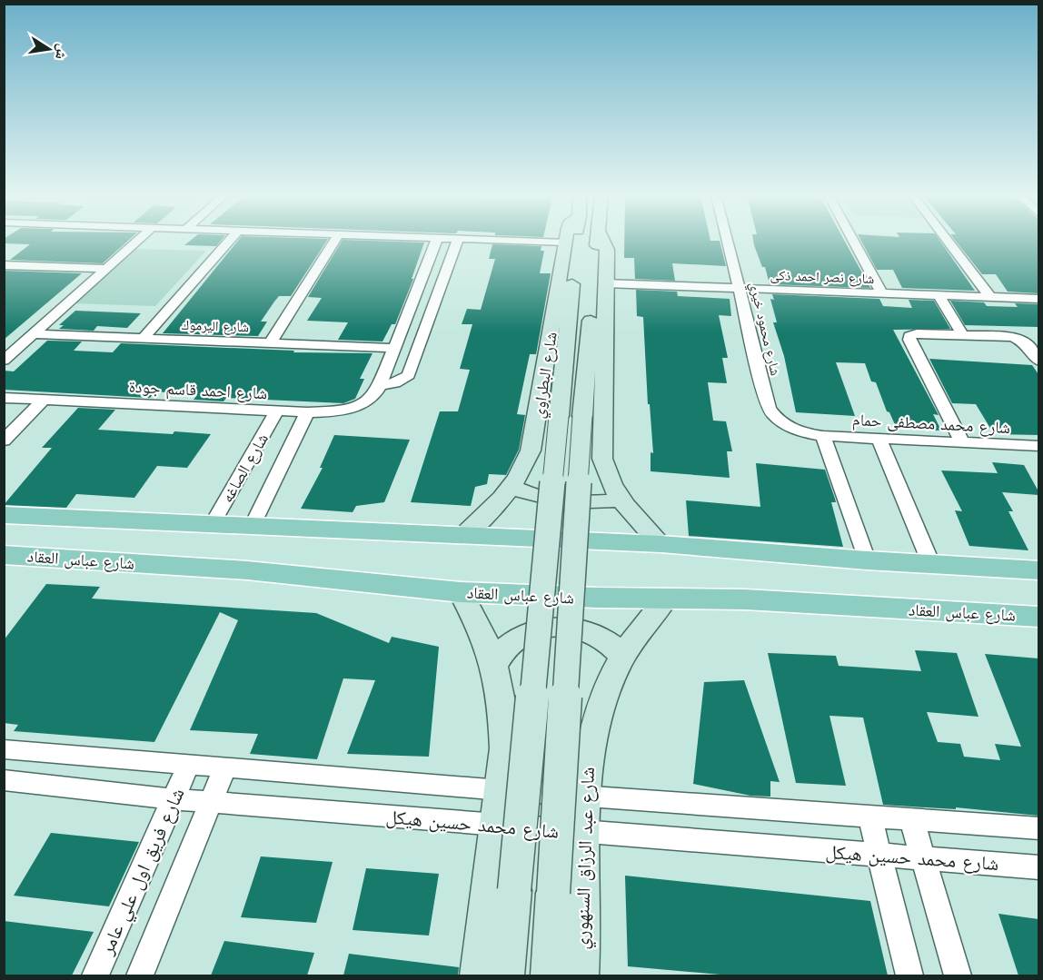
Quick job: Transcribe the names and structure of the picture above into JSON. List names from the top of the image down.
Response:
{
  "streets": {
    "main road": ["شارع عباس العقاد"],
    "street": [
      "شارع نصر احمد ذكى",
      "شارع اليرموك",
      "شارع محمود خيري",
      "شارع البطراوي",
      "شارع احمد قاسم جودة",
      "شارع محمد مصطفى حمام",
      "شارع الصاغه",
      "شارع محمد حسين هيكل",
      "شارع عبد الرزاق السنهوري",
      "شارع فريق اول علي عامر"
    ]
  },
  "crossings": [
    ["شارع نصر احمد ذكى", "شارع محمود خيري"],
    ["شارع محمود خيري", "شارع محمد مصطفى حمام"],
    ["شارع احمد قاسم جودة", "شارع الصاغه"],
    ["شارع عباس العقاد", "شارع عبد الرزاق السنهوري"],
    ["شارع محمد حسين هيكل", "شارع عبد الرزاق السنهوري"],
    ["شارع محمد حسين هيكل", "شارع فريق اول علي عامر"]
  ],
  "north": "right"
}
